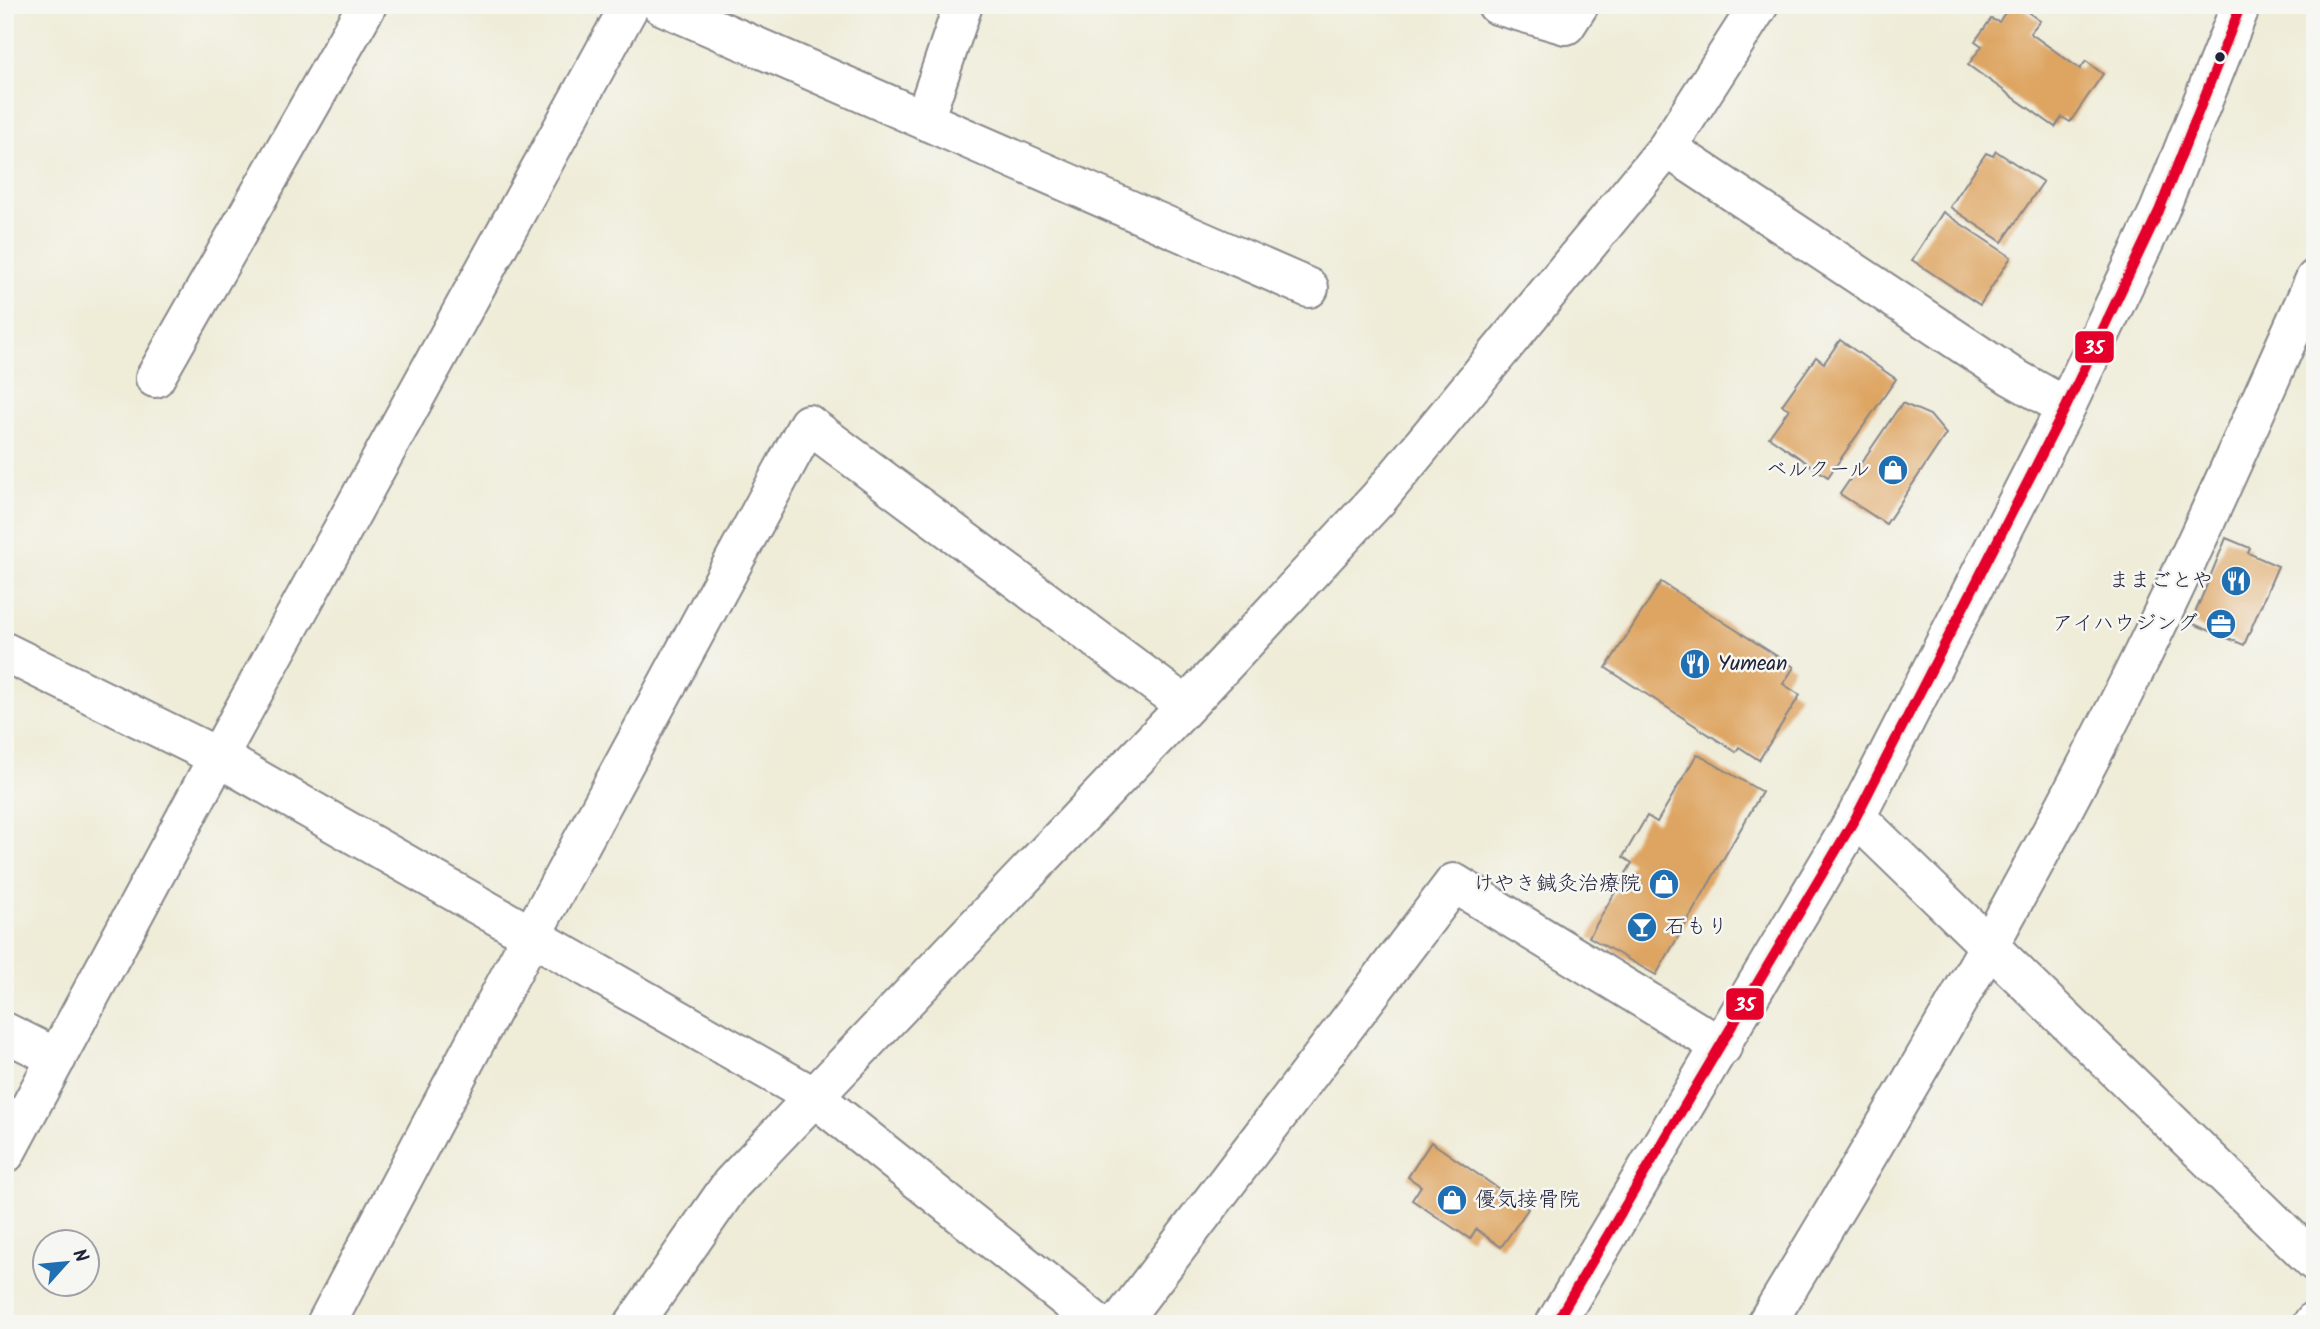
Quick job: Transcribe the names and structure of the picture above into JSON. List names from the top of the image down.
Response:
{
  "places": {
    "shop": ["ベルクール", "けやき鍼灸治療院", "優気接骨院"],
    "restaurant": ["ままごとや", "Yumean"],
    "office": ["アイハウジング"],
    "bar": ["石もり"]
  },
  "lines": ["transit line 35"],
  "north": "top right"
}
